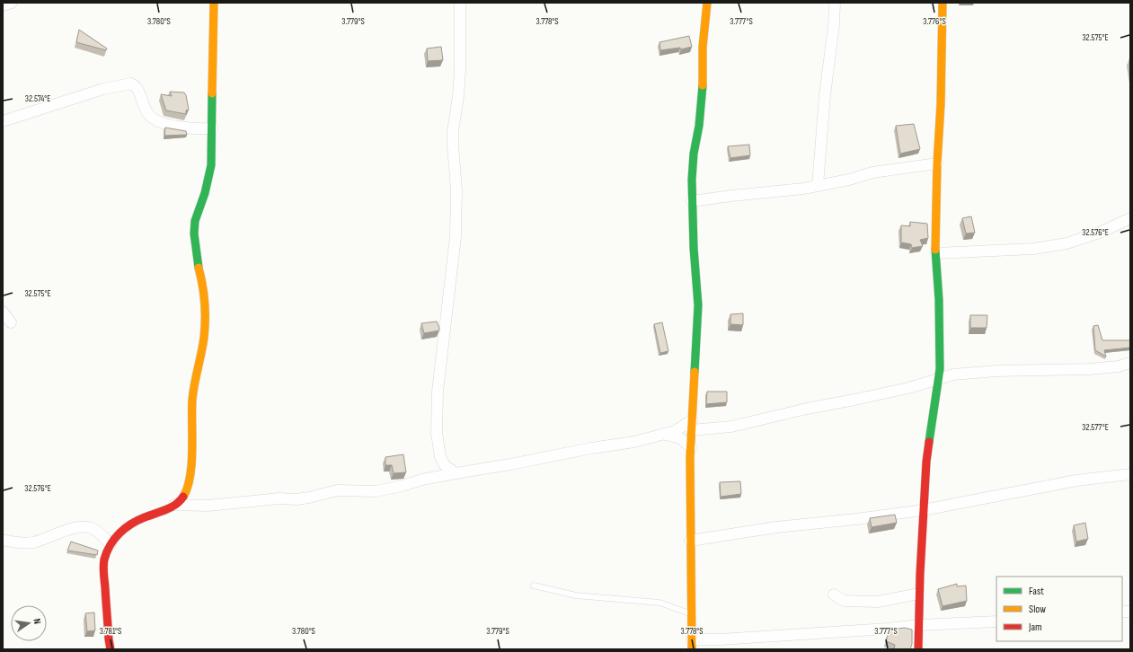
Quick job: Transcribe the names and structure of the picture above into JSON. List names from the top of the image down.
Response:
{
  "legend": ["Fast", "Slow", "Jam"],
  "north": "right",
  "coordinates": [
    "3.780°S",
    "3.779°S",
    "3.778°S",
    "3.777°S",
    "3.776°S",
    "32.575°E",
    "32.574°E",
    "32.576°E",
    "32.577°E",
    "3.781°S"
  ]
}
